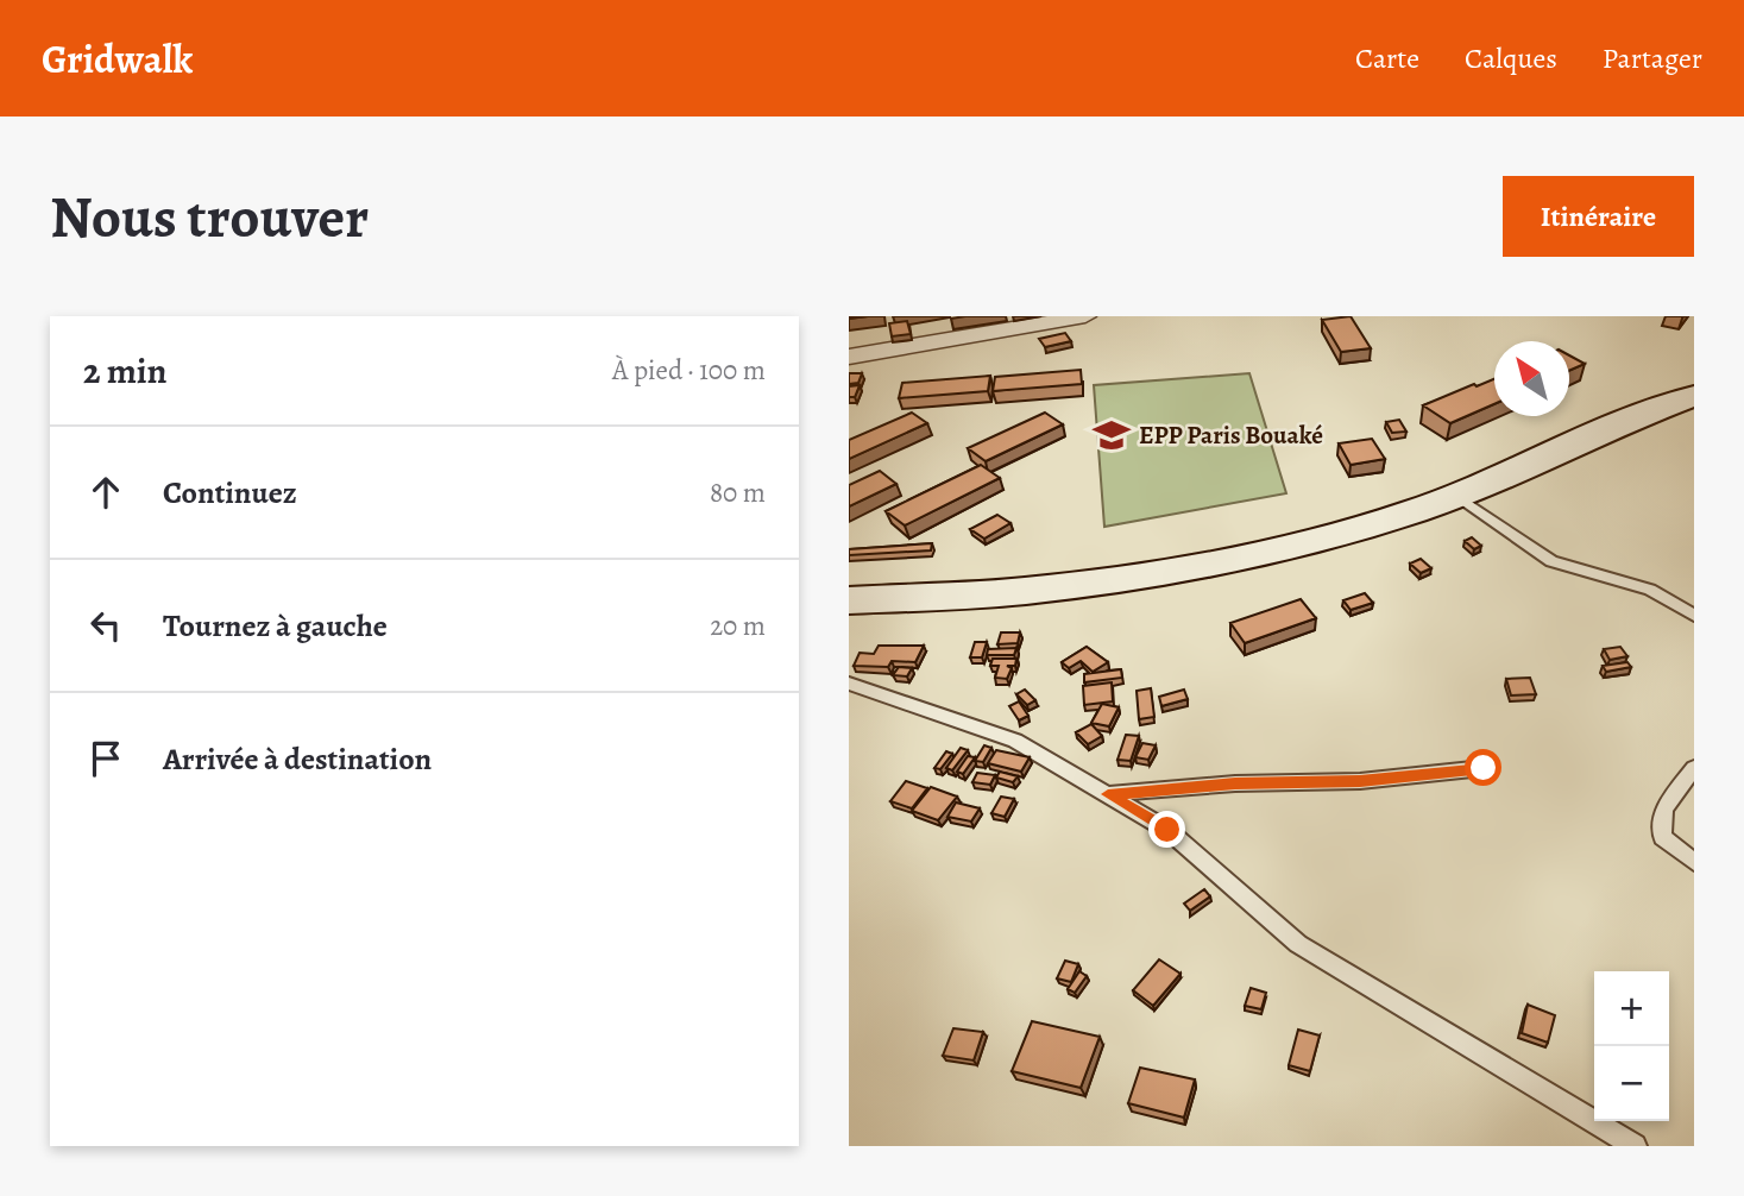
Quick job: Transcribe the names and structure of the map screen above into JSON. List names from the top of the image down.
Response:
{
  "places": {
    "school or university": ["EPP Paris Bouaké"]
  },
  "north": "top left",
  "page": {
    "header": "Gridwalk",
    "nav": ["Carte", "Calques", "Partager"],
    "buttons": "Itinéraire",
    "title": "Nous trouver",
    "heading": ["2 min", "À pied · 100 m"],
    "list": [
      ["Continuez", "80 m"],
      ["Tournez à gauche", "20 m"],
      "Arrivée à destination"
    ],
    "map_buttons": ["+", "−"]
  }
}
